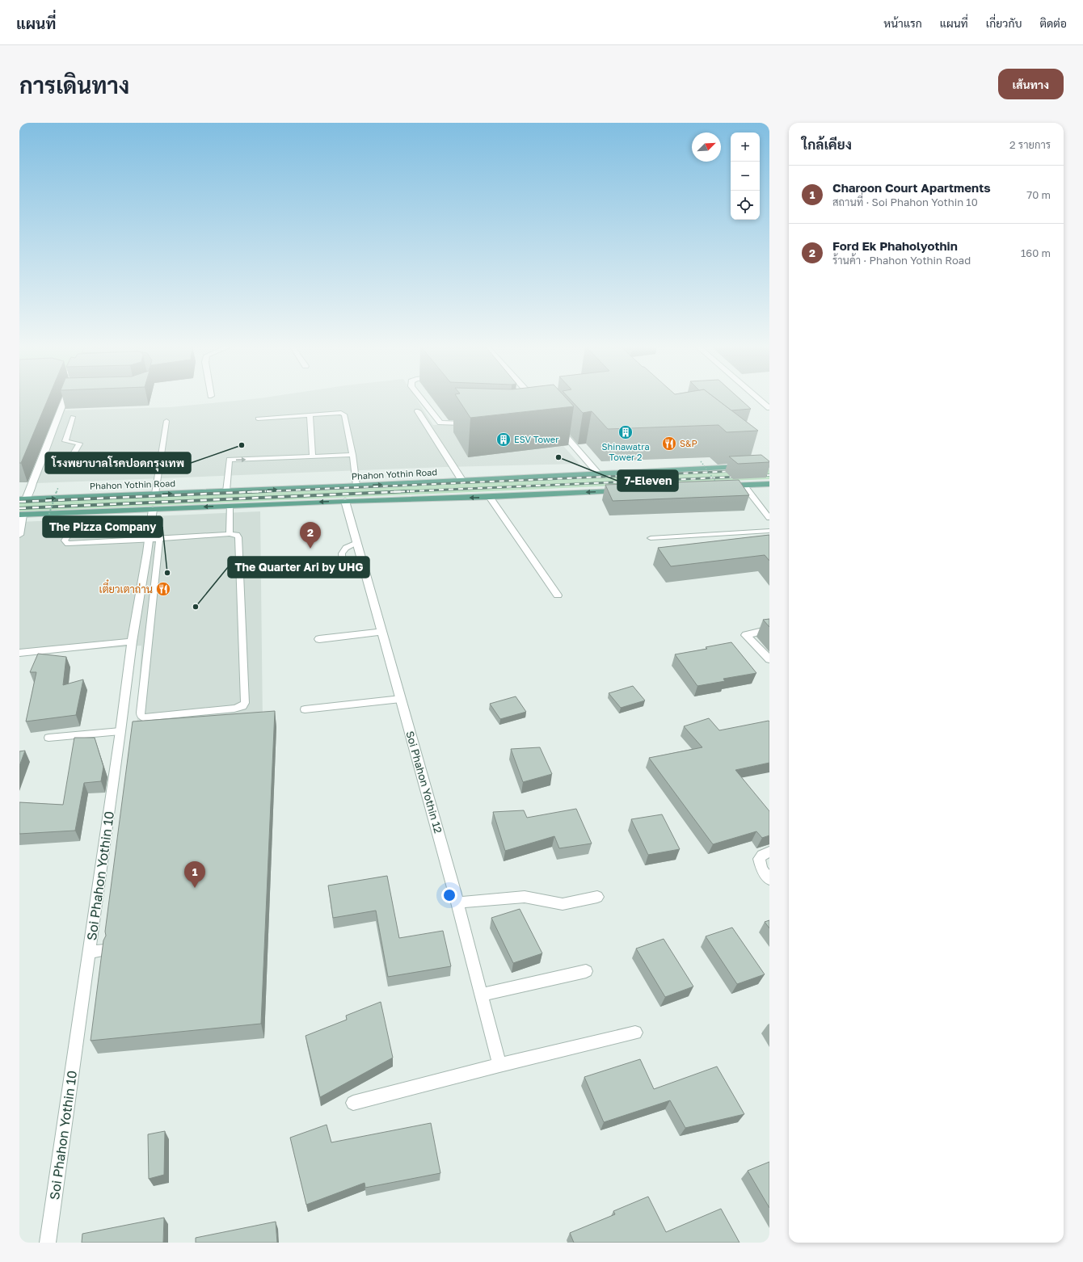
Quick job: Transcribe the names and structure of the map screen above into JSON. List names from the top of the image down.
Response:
{
  "streets": {
    "main road": ["Phahon Yothin Road"],
    "street": ["Soi Phahon Yothin 12", "Soi Phahon Yothin 10"]
  },
  "places": {
    "building": ["Shinawatra Tower 2", "ESV Tower"],
    "restaurant": ["S&P", "เตี๋ยวเตาถ่าน"],
    "other": [
      "โรงพยาบาลโรคปอดกรุงเทพ",
      "7-Eleven",
      "The Pizza Company",
      "The Quarter Ari by UHG"
    ]
  },
  "north": "top right",
  "page": {
    "header": "แผนที่",
    "nav": [
      "หน้าแรก",
      "แผนที่",
      "เกี่ยวกับ",
      "ติดต่อ"
    ],
    "buttons": "เส้นทาง",
    "title": "การเดินทาง",
    "heading": ["ใกล้เคียง", "2 รายการ"],
    "map_buttons": ["+", "−"],
    "list": [
      {
        "mark": "1",
        "name": "Charoon Court Apartments",
        "note": "สถานที่ · Soi Phahon Yothin 10",
        "value": "70 m"
      },
      {
        "mark": "2",
        "name": "Ford Ek Phaholyothin",
        "note": "ร้านค้า · Phahon Yothin Road",
        "value": "160 m"
      }
    ],
    "pins": ["2", "1"]
  }
}
